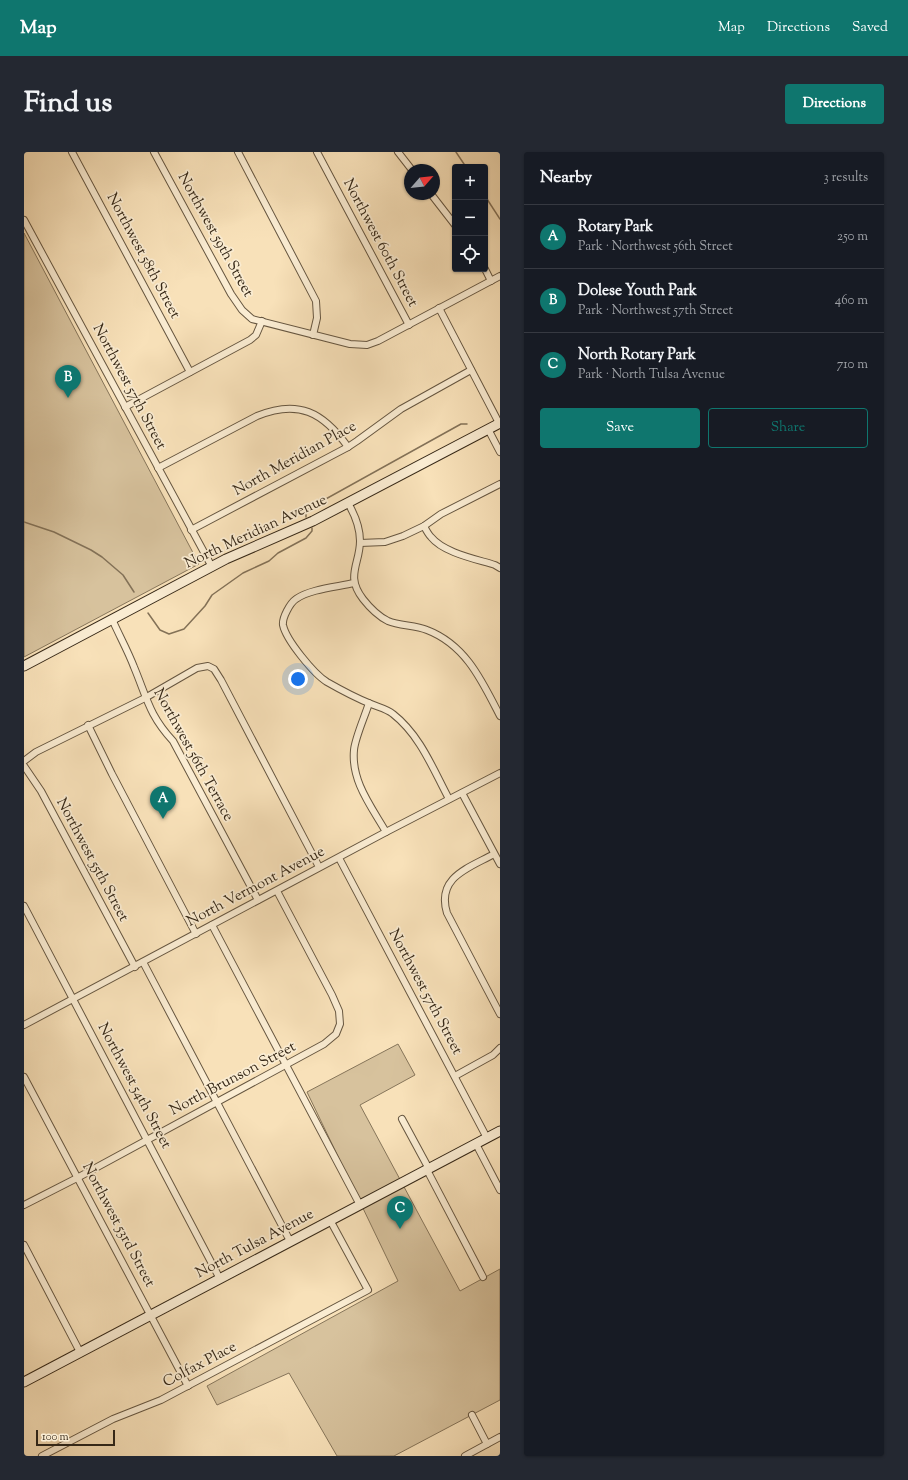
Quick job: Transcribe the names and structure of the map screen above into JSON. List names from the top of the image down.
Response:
{
  "streets": {
    "street": [
      "Northwest 59th Street",
      "Northwest 60th Street",
      "Northwest 58th Street",
      "Northwest 57th Street",
      "North Meridian Place",
      "North Meridian Avenue",
      "Northwest 56th Terrace",
      "Northwest 55th Street",
      "North Vermont Avenue",
      "North Brunson Street",
      "Northwest 54th Street",
      "Northwest 53rd Street",
      "North Tulsa Avenue",
      "Colfax Place"
    ]
  },
  "crossings": [
    ["Northwest 59th Street", "Northwest 60th Street"],
    ["Northwest 60th Street", "North Meridian Place"],
    ["Northwest 60th Street", "North Meridian Avenue"],
    ["Northwest 57th Street", "North Meridian Place"],
    ["Northwest 57th Street", "North Meridian Avenue"],
    ["Northwest 57th Street", "North Vermont Avenue"],
    ["Northwest 57th Street", "North Tulsa Avenue"],
    ["North Meridian Avenue", "Northwest 56th Terrace"],
    ["Northwest 56th Terrace", "North Vermont Avenue"],
    ["Northwest 55th Street", "North Vermont Avenue"],
    ["North Vermont Avenue", "North Brunson Street"],
    ["North Vermont Avenue", "Northwest 54th Street"],
    ["North Brunson Street", "Northwest 54th Street"],
    ["North Brunson Street", "Northwest 53rd Street"],
    ["Northwest 54th Street", "North Tulsa Avenue"],
    ["Northwest 53rd Street", "North Tulsa Avenue"],
    ["Northwest 53rd Street", "Colfax Place"],
    ["North Tulsa Avenue", "Colfax Place"]
  ],
  "scale_bar": "100 m",
  "north": "top right",
  "page": {
    "header": "Map",
    "nav": ["Map", "Directions", "Saved"],
    "title": "Find us",
    "buttons": [
      "Directions",
      ["Save", "Share"]
    ],
    "heading": ["Nearby", "3 results"],
    "map_buttons": ["+", "−"],
    "list": [
      {
        "mark": "A",
        "name": "Rotary Park",
        "note": "Park · Northwest 56th Street",
        "value": "250 m"
      },
      {
        "mark": "B",
        "name": "Dolese Youth Park",
        "note": "Park · Northwest 57th Street",
        "value": "460 m"
      },
      {
        "mark": "C",
        "name": "North Rotary Park",
        "note": "Park · North Tulsa Avenue",
        "value": "710 m"
      }
    ],
    "pins": ["B", "A", "C"],
    "scale": "100 m"
  }
}
